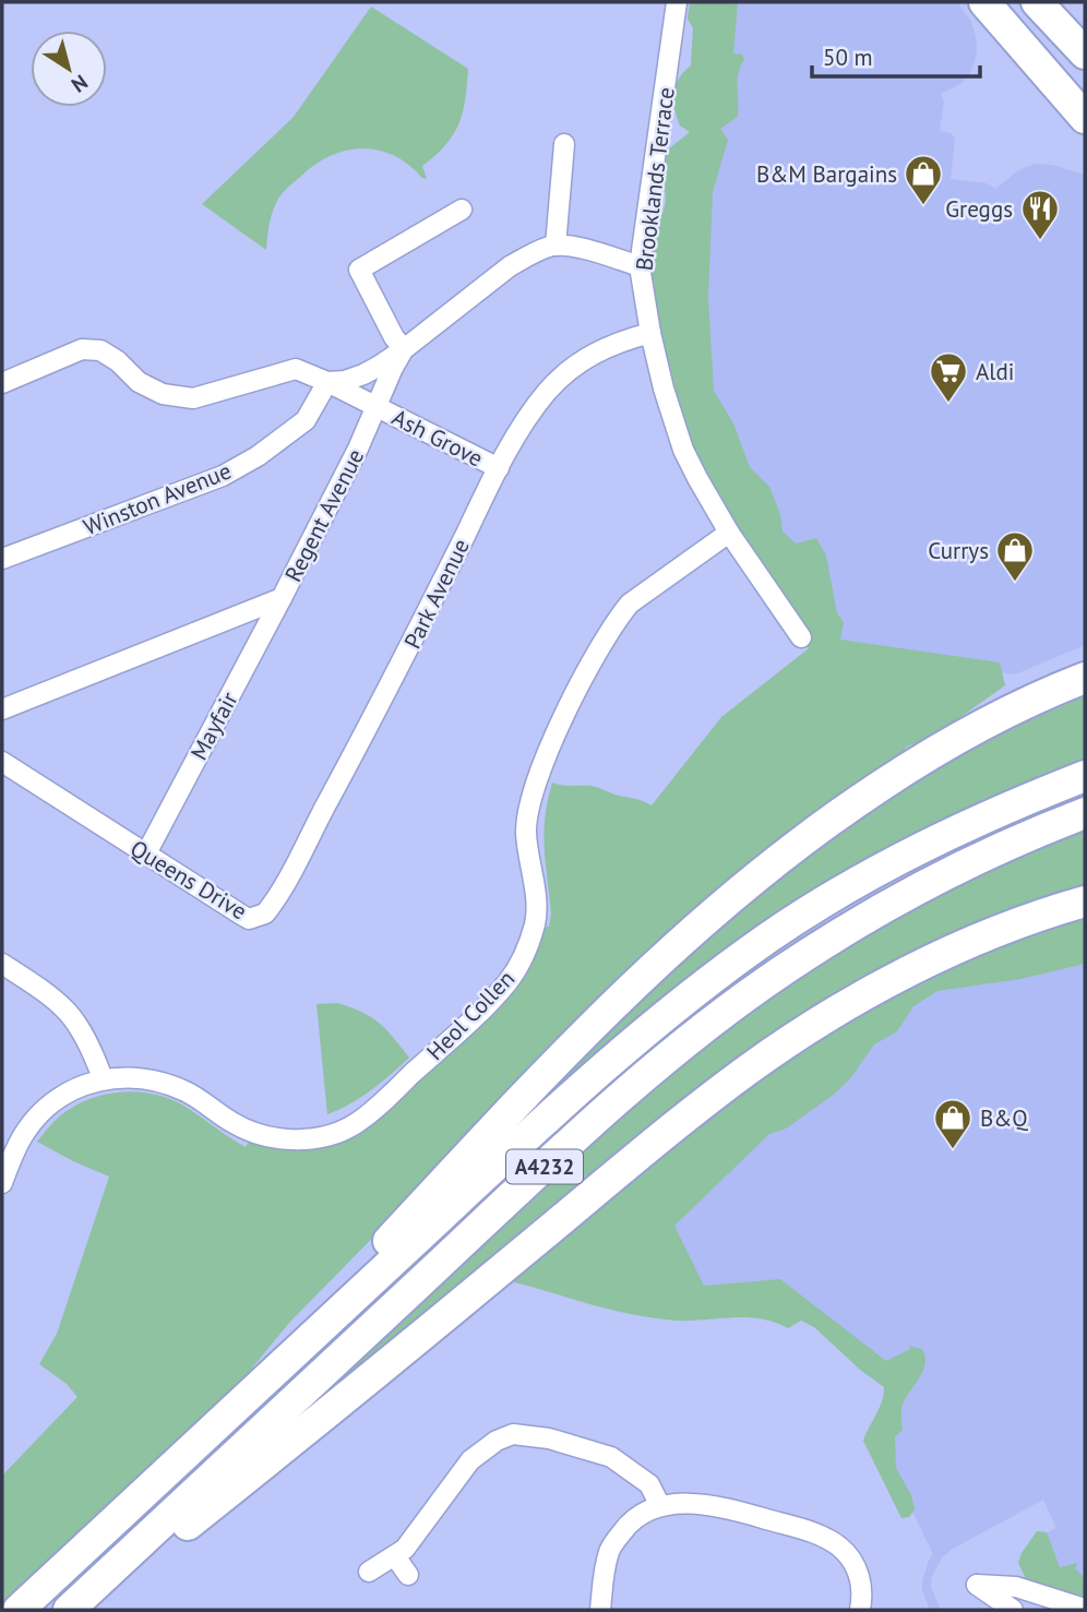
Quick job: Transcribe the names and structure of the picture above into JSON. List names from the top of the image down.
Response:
{
  "streets": {
    "main road": ["A4232"],
    "street": [
      "Brooklands Terrace",
      "Ash Grove",
      "Winston Avenue",
      "Regent Avenue",
      "Park Avenue",
      "Mayfair",
      "Queens Drive",
      "Heol Collen"
    ]
  },
  "crossings": [
    ["Brooklands Terrace", "Park Avenue"],
    ["Brooklands Terrace", "Heol Collen"],
    ["Ash Grove", "Winston Avenue"],
    ["Ash Grove", "Regent Avenue"],
    ["Ash Grove", "Park Avenue"],
    ["Regent Avenue", "Mayfair"],
    ["Park Avenue", "Queens Drive"],
    ["Mayfair", "Queens Drive"]
  ],
  "places": {
    "shop": ["B&M Bargains", "Currys", "B&Q"],
    "restaurant": ["Greggs"],
    "supermarket": ["Aldi"]
  },
  "scale_bar": "50 m",
  "north": "bottom right"
}
